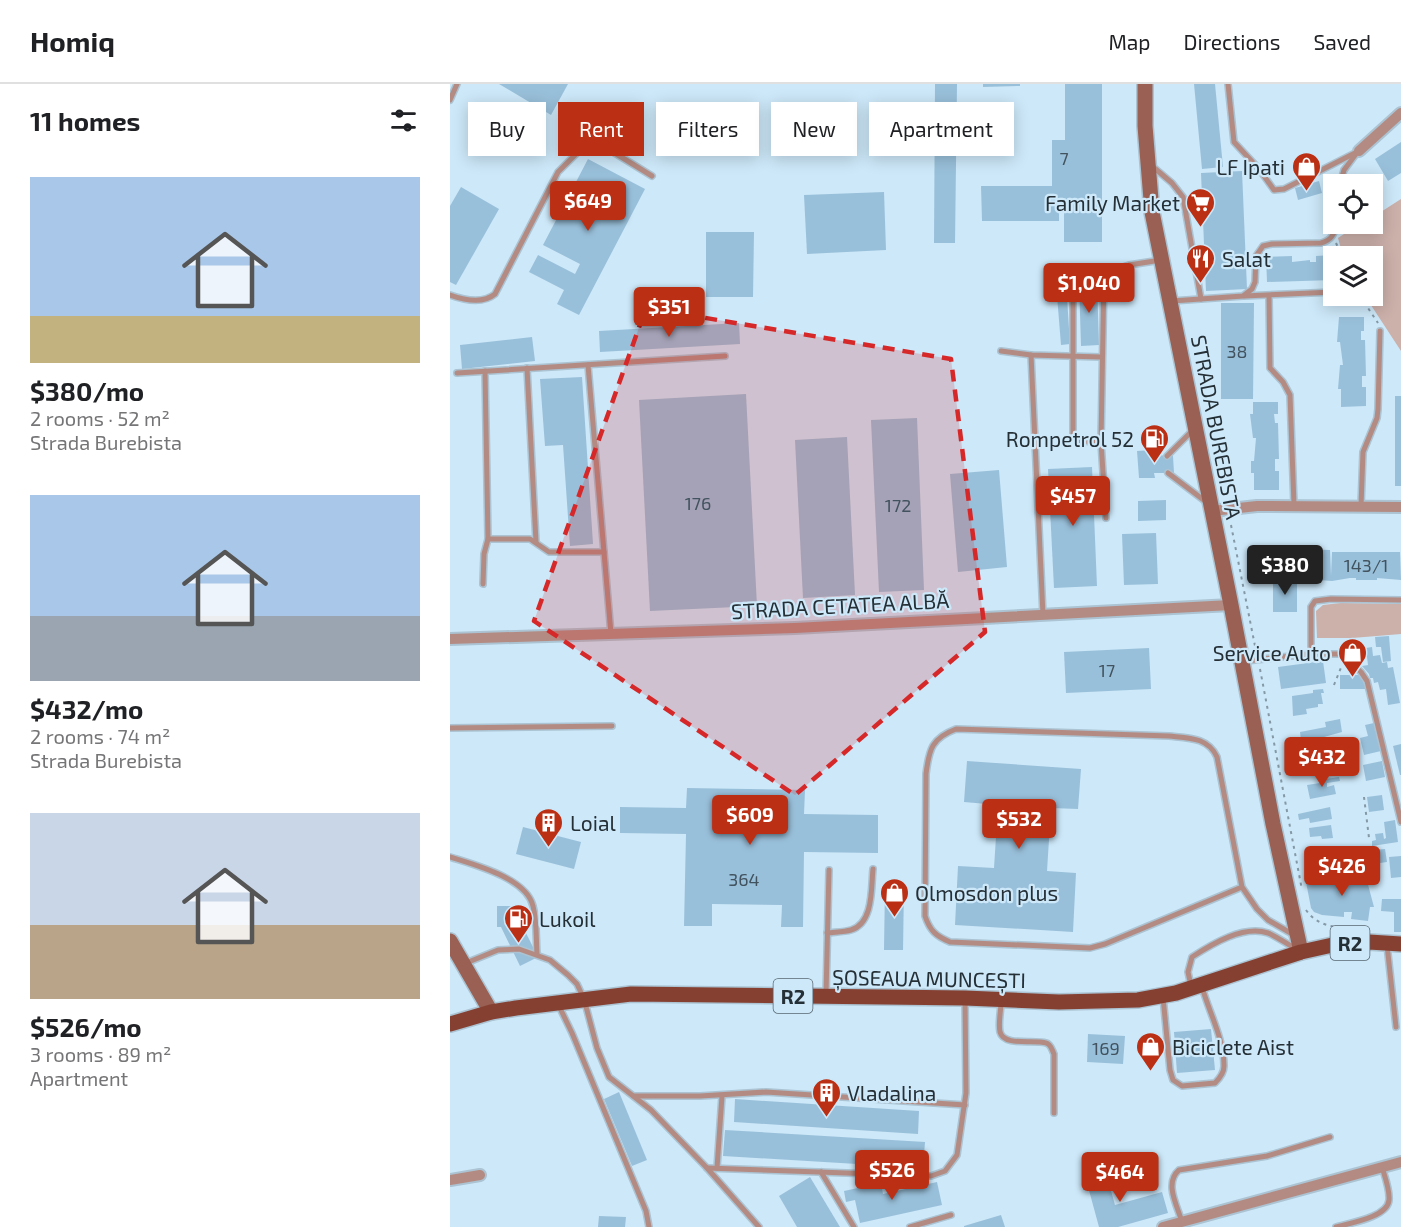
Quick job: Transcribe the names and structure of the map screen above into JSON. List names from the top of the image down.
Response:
{
  "streets": {
    "main road": ["STRADA BUREBISTA", "R2", "ȘOSEAUA MUNCEȘTI"],
    "street": ["STRADA CETATEA ALBĂ"]
  },
  "crossings": [
    ["STRADA BUREBISTA", "STRADA CETATEA ALBĂ"],
    ["STRADA BUREBISTA", "ȘOSEAUA MUNCEȘTI"]
  ],
  "places": {
    "shop": [
      "LF Ipati",
      "Service Auto",
      "Olmosdon plus",
      "Biciclete Aist"
    ],
    "supermarket": ["Family Market"],
    "restaurant": ["Salat"],
    "fuel station": ["Rompetrol 52", "Lukoil"],
    "building": ["Loial", "Vladalina"]
  },
  "house_numbers": [
    "7",
    "38",
    "176",
    "172",
    "143/1",
    "17",
    "364",
    "169"
  ],
  "page": {
    "header": "Homiq",
    "nav": ["Map", "Directions", "Saved"],
    "heading": "11 homes",
    "chip": [
      "Buy",
      "Rent",
      "Filters",
      "New",
      "Apartment"
    ],
    "list": [
      {
        "name": "$380/mo",
        "note": "2 rooms · 52 m² · Strada Burebista"
      },
      {
        "name": "$432/mo",
        "note": "2 rooms · 74 m² · Strada Burebista"
      },
      {
        "name": "$526/mo",
        "note": "3 rooms · 89 m² · Apartment"
      }
    ],
    "price": [
      "$649",
      "$1,040",
      "$351",
      "$457",
      "$380",
      "$432",
      "$609",
      "$532",
      "$426",
      "$526",
      "$464"
    ]
  }
}
